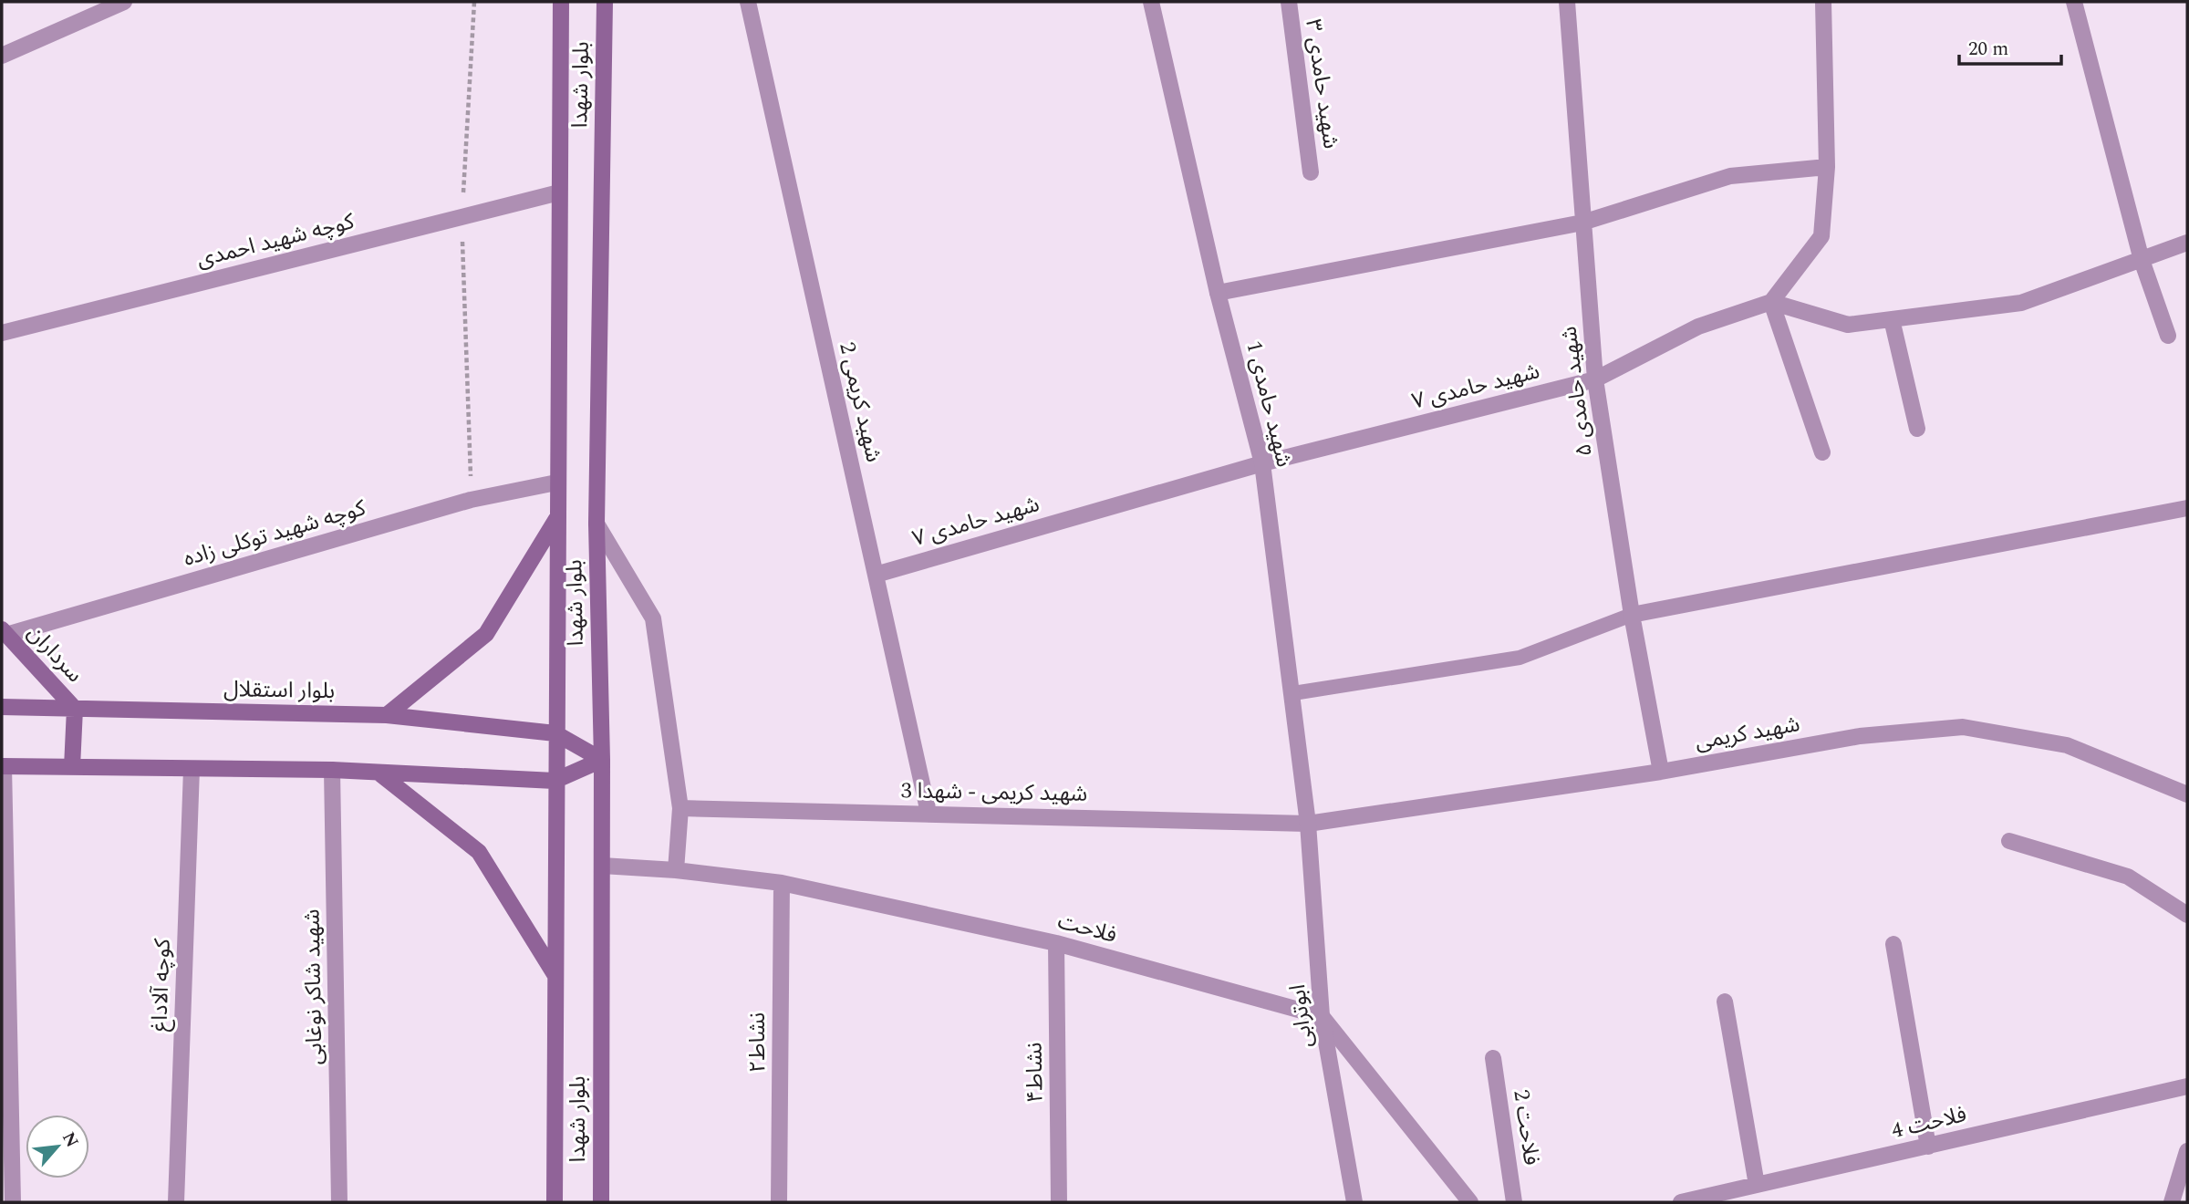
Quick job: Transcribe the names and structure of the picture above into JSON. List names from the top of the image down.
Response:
{
  "streets": {
    "main road": ["بلوار شهدا", "سرداران", "بلوار استقلال"],
    "street": [
      "شهید حامدی ۳",
      "کوچه شهید احمدی",
      "شهید حامدی ۷",
      "شهید حامدی ۵",
      "شهيد کريمی 2",
      "شهيد حامدی 1",
      "کوچه شهید توکلی زاده",
      "شهید کریمی",
      "شهيد کريمی - شهدا 3",
      "فلاحت",
      "کوچه آلاداغ",
      "شهید شاکر نوغابی",
      "ابوترابی",
      "نشاط۲",
      "نشاط۴",
      "فلاحت 4",
      "فلاحت 2"
    ]
  },
  "crossings": [
    ["بلوار شهدا", "کوچه شهید احمدی"],
    ["بلوار شهدا", "کوچه شهید توکلی زاده"],
    ["بلوار شهدا", "بلوار استقلال"],
    ["بلوار شهدا", "فلاحت"],
    ["شهید حامدی ۷", "شهید حامدی ۵"],
    ["شهید حامدی ۷", "شهيد کريمی 2"],
    ["شهید حامدی ۷", "شهيد حامدی 1"],
    ["شهید حامدی ۵", "شهید کریمی"],
    ["شهيد کريمی 2", "شهيد کريمی - شهدا 3"],
    ["شهيد حامدی 1", "شهید کریمی"],
    ["شهيد حامدی 1", "شهيد کريمی - شهدا 3"],
    ["شهيد حامدی 1", "ابوترابی"],
    ["کوچه شهید توکلی زاده", "سرداران"],
    ["سرداران", "بلوار استقلال"],
    ["شهید کریمی", "شهيد کريمی - شهدا 3"],
    ["شهید کریمی", "ابوترابی"],
    ["شهيد کريمی - شهدا 3", "ابوترابی"],
    ["فلاحت", "ابوترابی"],
    ["فلاحت", "نشاط۲"],
    ["فلاحت", "نشاط۴"]
  ],
  "scale_bar": "20 m",
  "north": "top right"
}
